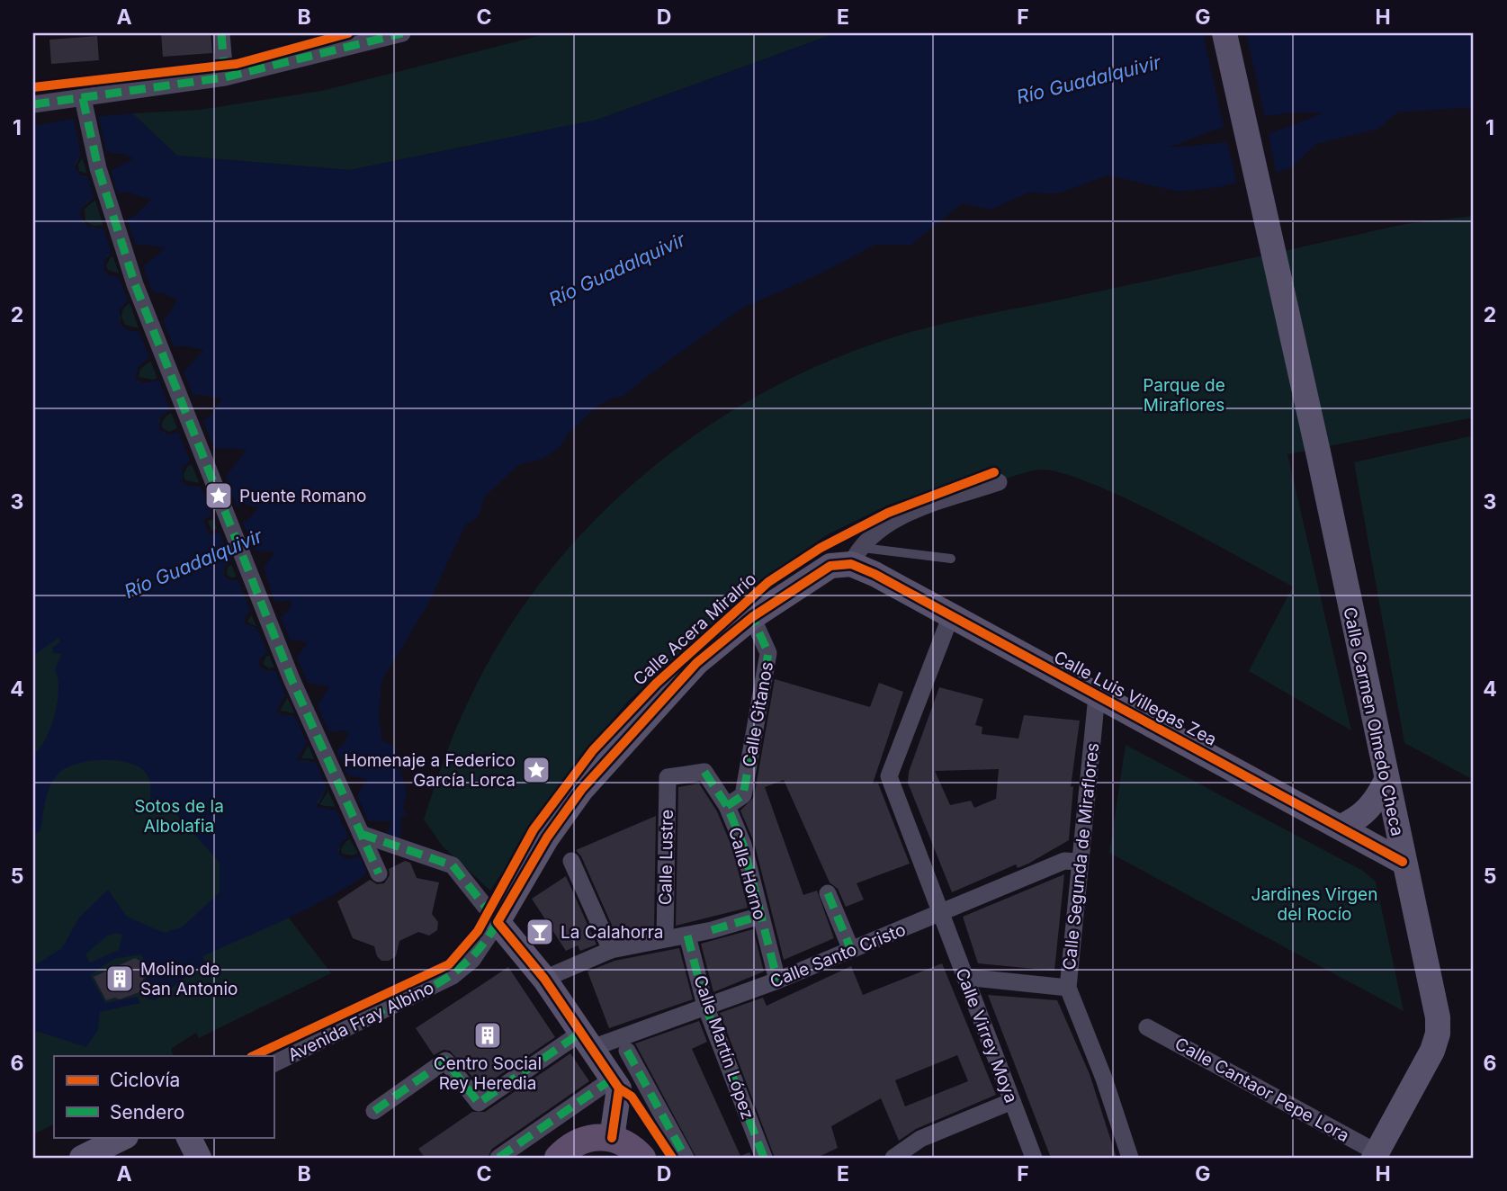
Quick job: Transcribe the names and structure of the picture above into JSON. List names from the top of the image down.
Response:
{
  "streets": {
    "street": [
      "Calle Luis Villegas Zea",
      "Calle Gitanos",
      "Calle Carmen Olmedo Checa",
      "Calle Segunda de Miraflores",
      "Calle Lustre",
      "Calle Horno",
      "Calle Santo Cristo",
      "Avenida Fray Albino",
      "Calle Virrey Moya",
      "Calle Martín López",
      "Calle Cantaor Pepe Lora"
    ],
    "cycle path": ["Calle Acera Miralrío"]
  },
  "crossings": [
    ["Calle Luis Villegas Zea", "Calle Carmen Olmedo Checa"],
    ["Calle Luis Villegas Zea", "Calle Segunda de Miraflores"],
    ["Calle Luis Villegas Zea", "Calle Virrey Moya"],
    ["Calle Gitanos", "Calle Horno"],
    ["Calle Carmen Olmedo Checa", "Calle Cantaor Pepe Lora"],
    ["Calle Segunda de Miraflores", "Calle Santo Cristo"],
    ["Calle Lustre", "Calle Horno"],
    ["Calle Horno", "Calle Santo Cristo"],
    ["Calle Santo Cristo", "Calle Virrey Moya"],
    ["Calle Santo Cristo", "Calle Martín López"]
  ],
  "water": ["Río Guadalquivir"],
  "parks": ["Parque de Miraflores", "Sotos de la Albolafia", "Jardines Virgen del Rocío"],
  "places": {
    "place": ["Puente Romano", "Homenaje a Federico García Lorca"],
    "bar": ["La Calahorra"],
    "building": ["Molino de San Antonio", "Centro Social Rey Heredia"]
  },
  "legend": ["Ciclovía", "Sendero"],
  "grid": {
    "columns": [
      "A",
      "B",
      "C",
      "D",
      "E",
      "F",
      "G",
      "H"
    ],
    "rows": [
      "1",
      "2",
      "3",
      "4",
      "5",
      "6"
    ]
  }
}
